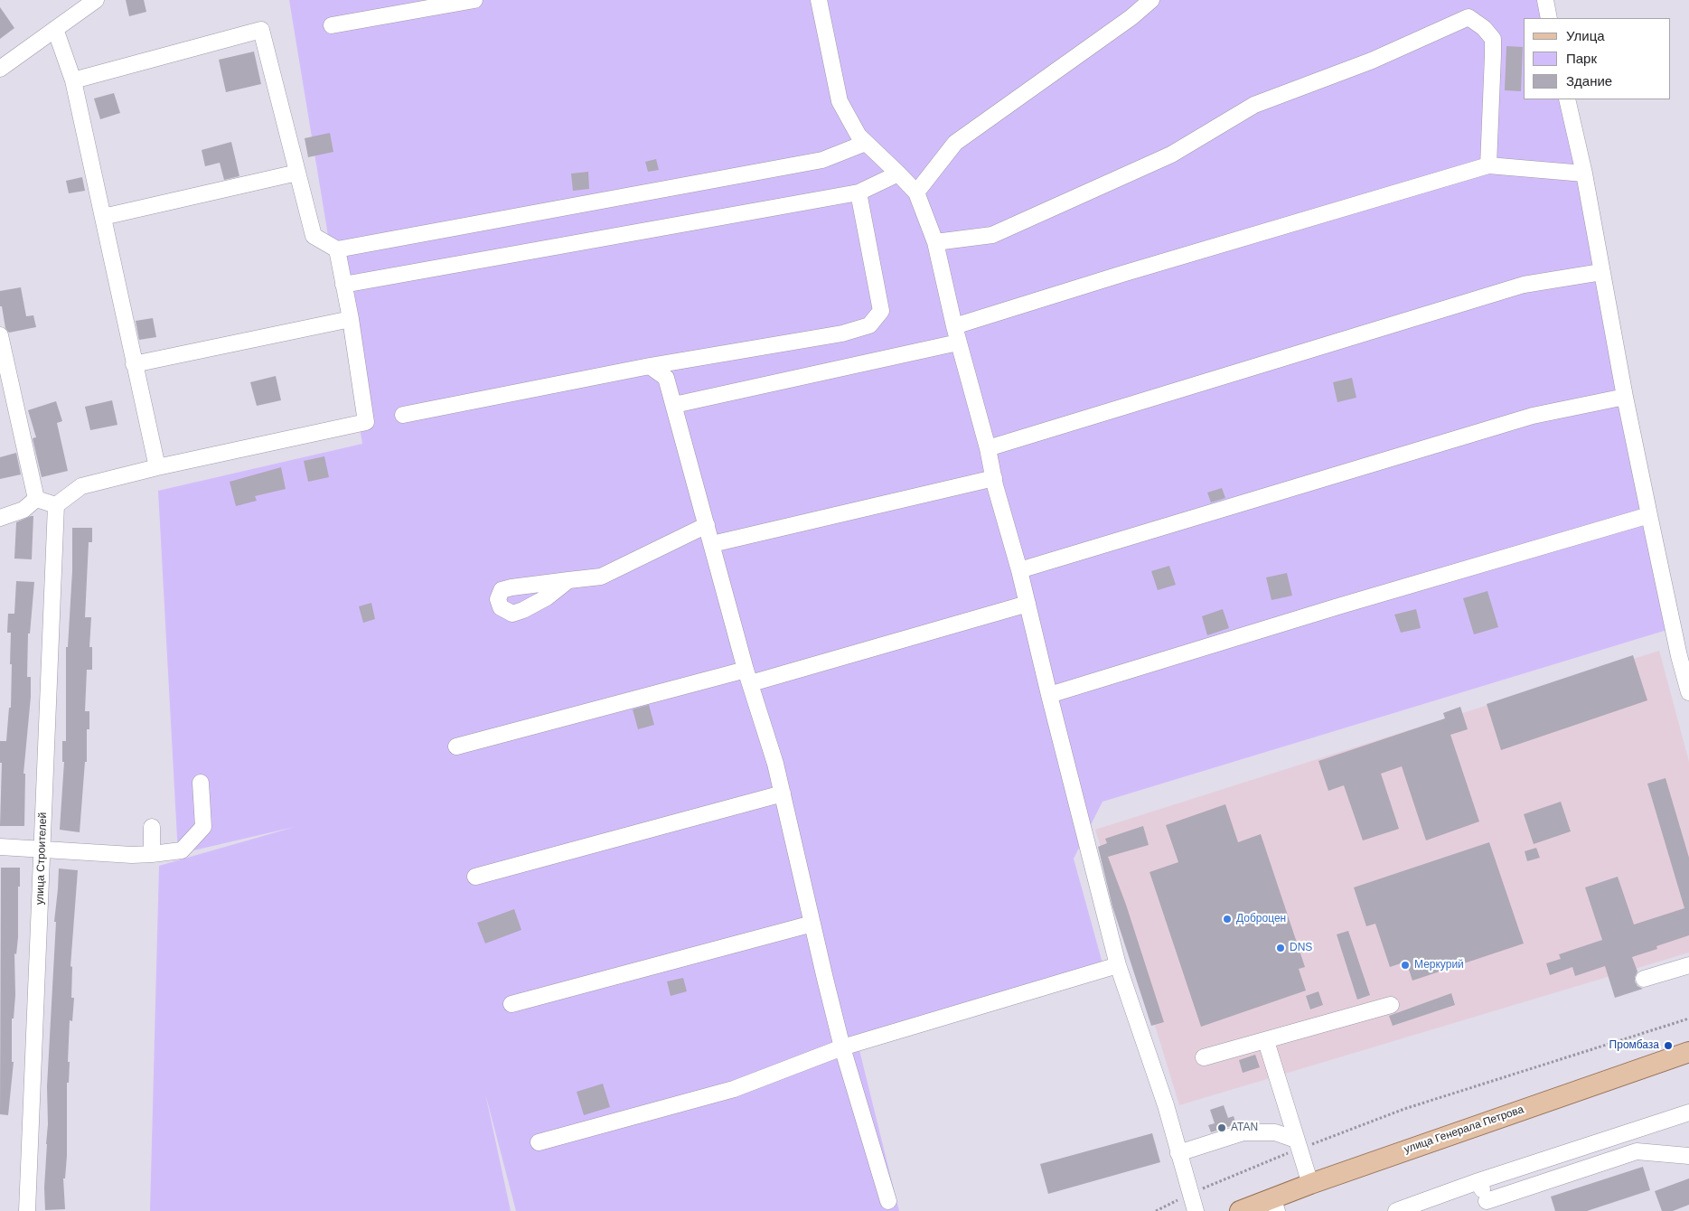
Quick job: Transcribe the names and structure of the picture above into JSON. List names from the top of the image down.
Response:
{
  "streets": {
    "main road": ["улица Генерала Петрова"],
    "street": ["улица Строителей"]
  },
  "places": [
    "Доброцен",
    "DNS",
    "Меркурий",
    "Промбаза",
    "ATAN"
  ],
  "legend": ["Улица", "Парк", "Здание"]
}
